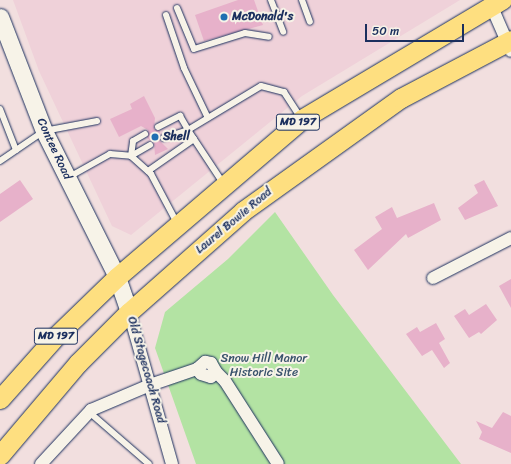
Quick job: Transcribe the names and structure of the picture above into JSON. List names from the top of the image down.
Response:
{
  "streets": {
    "main road": ["MD 197", "Laurel Bowie Road"],
    "street": ["Contee Road", "Old Stagecoach Road"]
  },
  "crossings": [
    ["MD 197", "Contee Road"],
    ["MD 197", "Old Stagecoach Road"],
    ["Contee Road", "Old Stagecoach Road"],
    ["Laurel Bowie Road", "Old Stagecoach Road"]
  ],
  "parks": ["Snow Hill Manor Historic Site"],
  "places": ["McDonald's", "Shell"],
  "scale_bar": "50 m"
}
